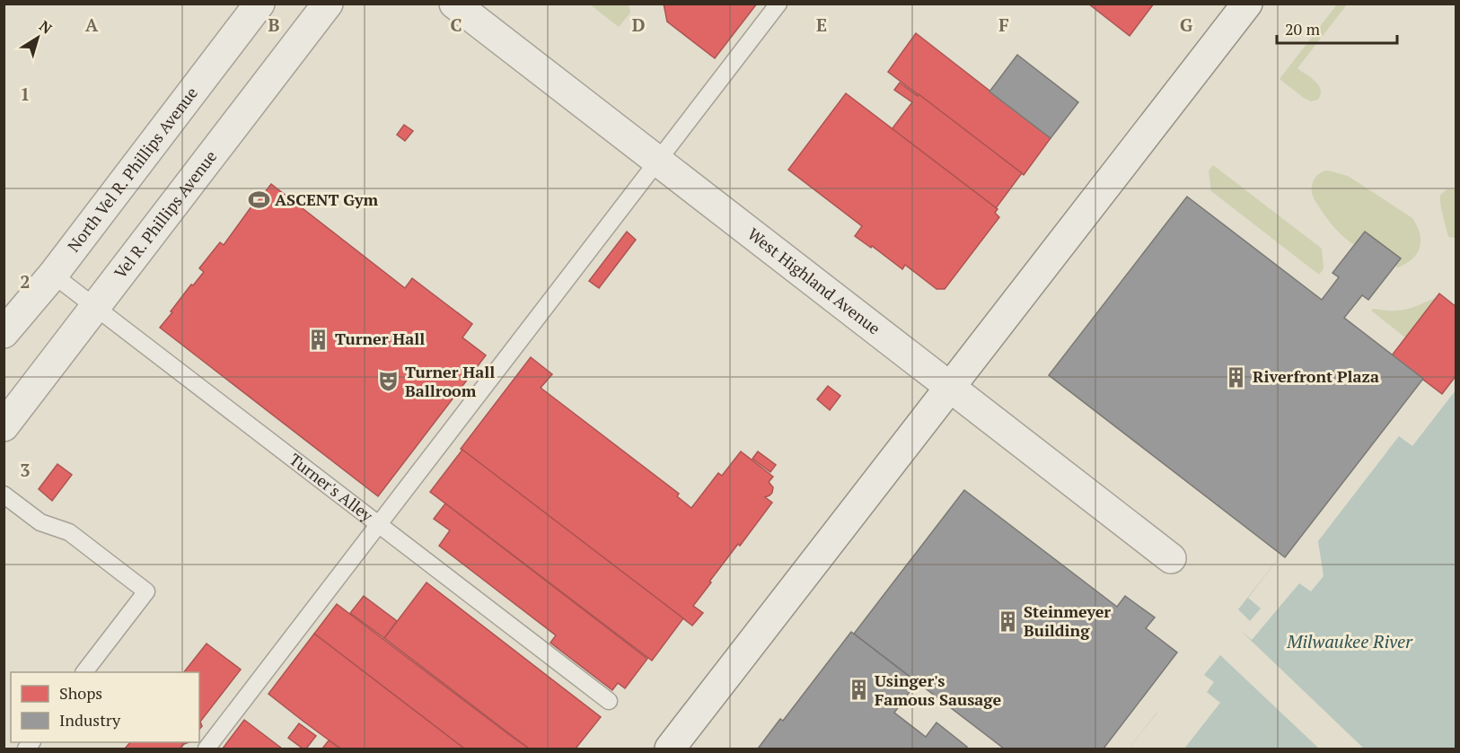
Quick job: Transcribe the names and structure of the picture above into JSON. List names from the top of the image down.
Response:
{
  "streets": {
    "street": ["North Vel R. Phillips Avenue", "Vel R. Phillips Avenue", "West Highland Avenue"],
    "lane": ["Turner's Alley"]
  },
  "crossings": [
    ["North Vel R. Phillips Avenue", "Turner's Alley"],
    ["Vel R. Phillips Avenue", "Turner's Alley"]
  ],
  "water": ["Milwaukee River"],
  "places": {
    "sports": ["ASCENT Gym"],
    "building": [
      "Turner Hall",
      "Riverfront Plaza",
      "Steinmeyer Building",
      "Usinger's Famous Sausage"
    ],
    "theatre": ["Turner Hall Ballroom"]
  },
  "legend": ["Shops", "Industry"],
  "scale_bar": "20 m",
  "north": "top right",
  "grid": {
    "columns": [
      "A",
      "B",
      "C",
      "D",
      "E",
      "F",
      "G"
    ],
    "rows": ["1", "2", "3"]
  }
}
